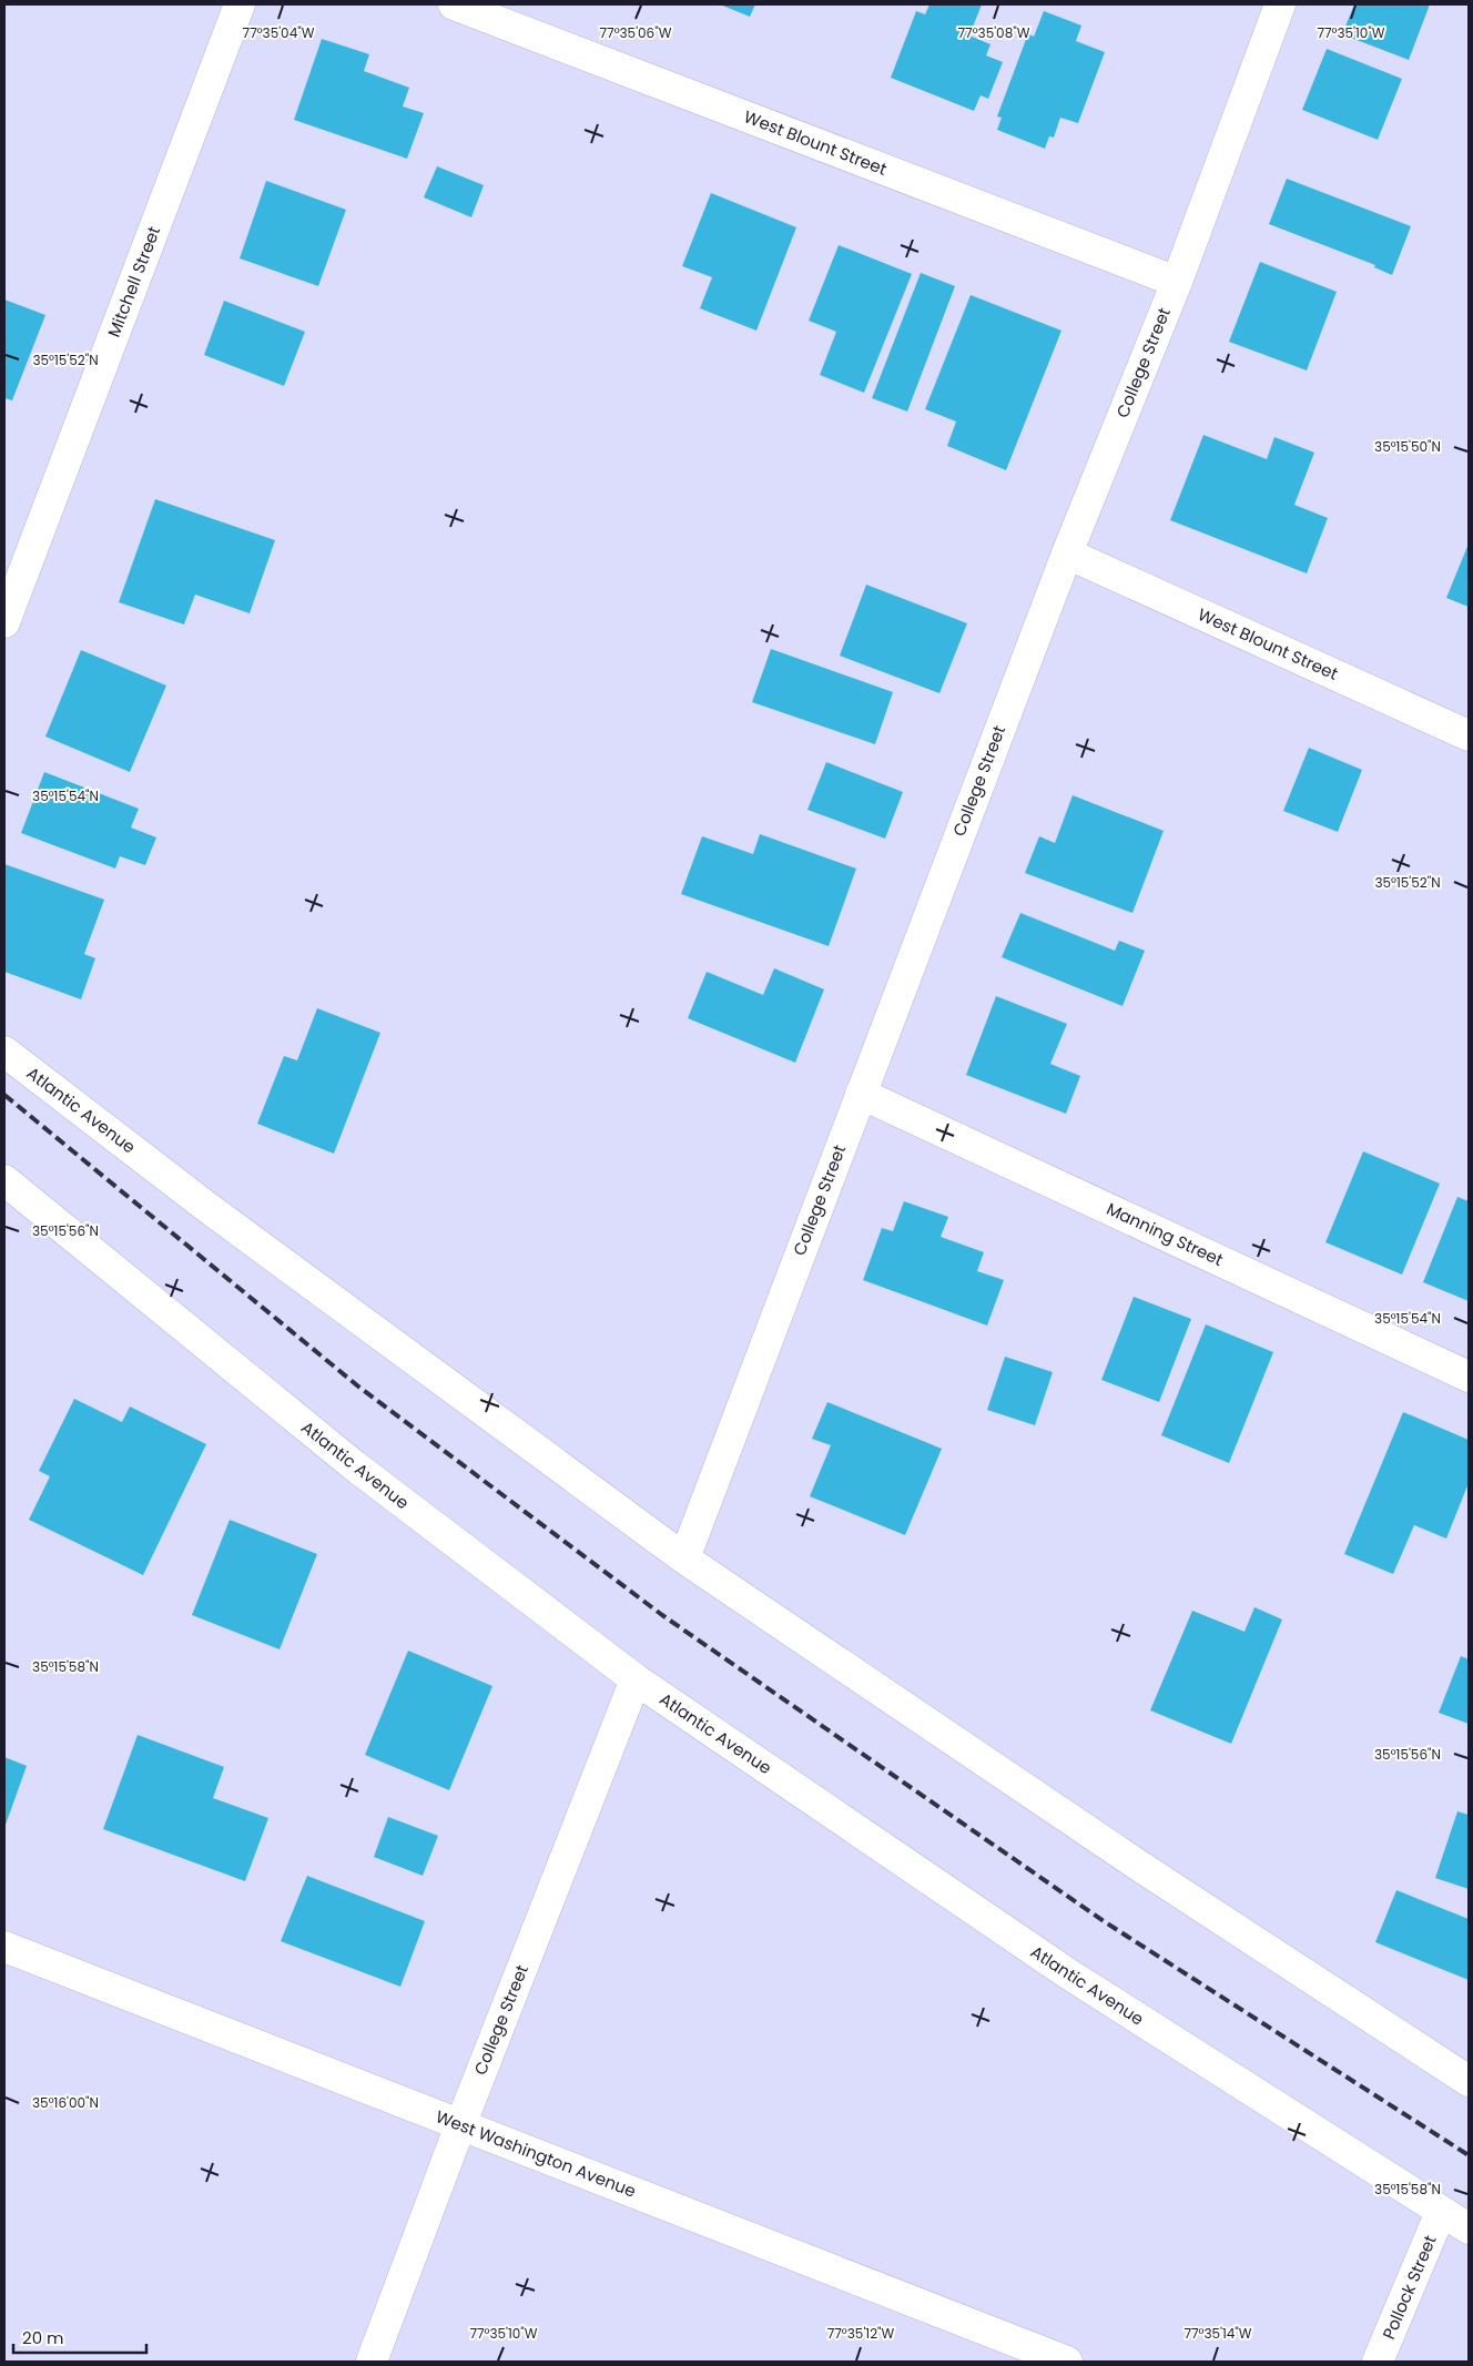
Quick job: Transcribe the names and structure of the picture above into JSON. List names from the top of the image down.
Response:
{
  "streets": {
    "street": [
      "West Blount Street",
      "Mitchell Street",
      "College Street",
      "Atlantic Avenue",
      "Manning Street",
      "West Washington Avenue",
      "Pollock Street"
    ]
  },
  "crossings": [
    ["West Blount Street", "College Street"],
    ["College Street", "Atlantic Avenue"],
    ["College Street", "Manning Street"],
    ["College Street", "West Washington Avenue"],
    ["Atlantic Avenue", "Pollock Street"]
  ],
  "scale_bar": "20 m",
  "coordinates": [
    "77°35'06\"W",
    "77°35'04\"W",
    "77°35'08\"W",
    "77°35'10\"W",
    "35°15'52\"N",
    "35°15'50\"N",
    "35°15'54\"N",
    "35°15'56\"N",
    "35°15'58\"N",
    "35°16'00\"N",
    "77°35'12\"W",
    "77°35'14\"W"
  ]
}
